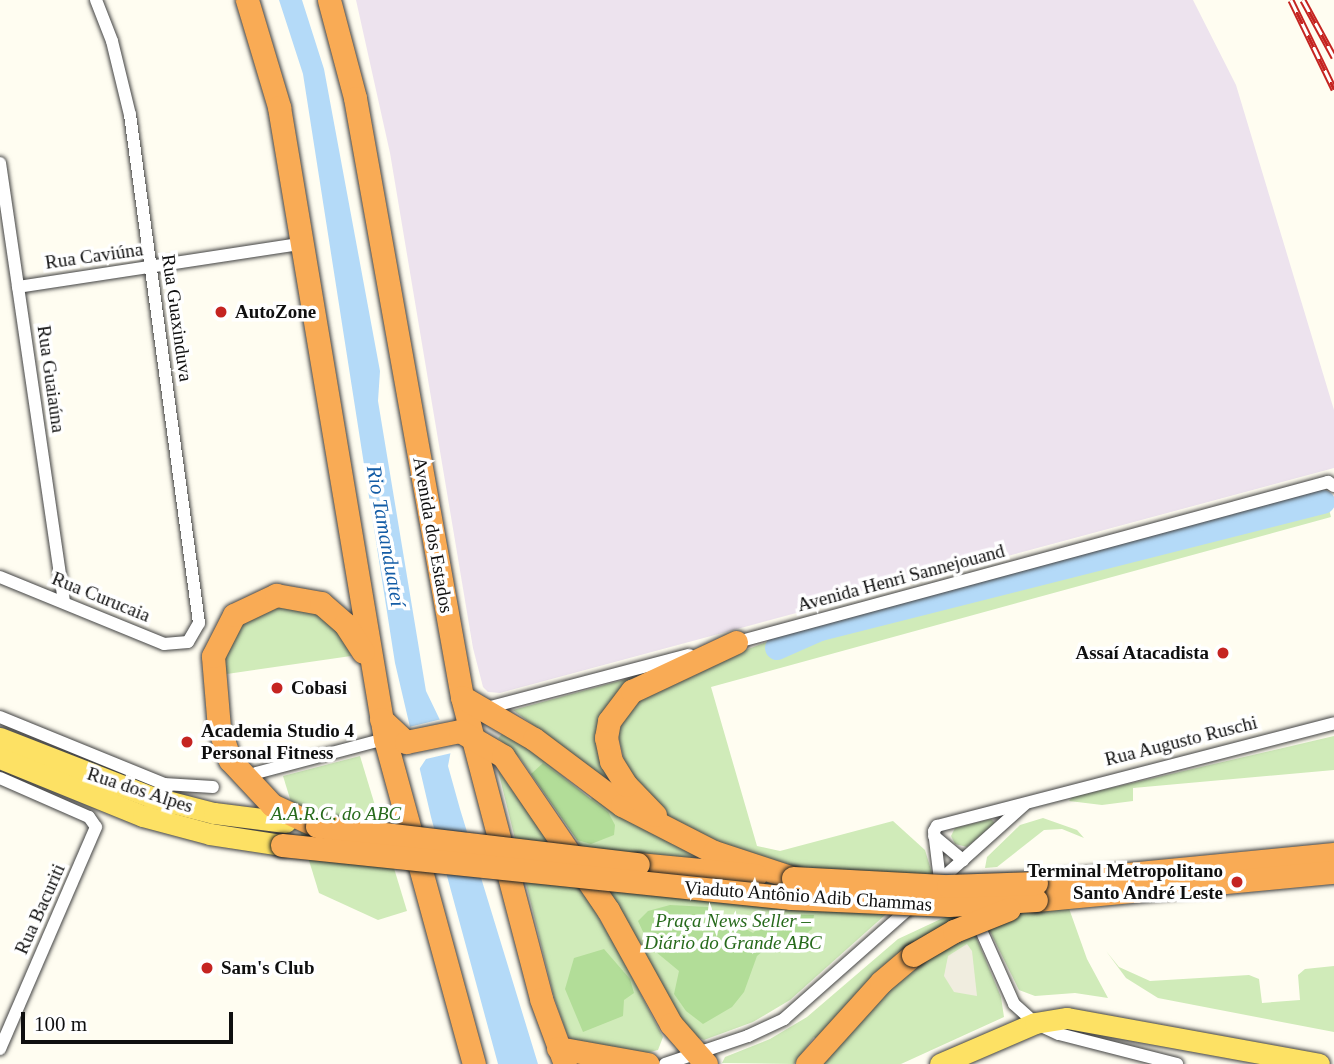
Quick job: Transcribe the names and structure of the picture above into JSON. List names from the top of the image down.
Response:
{
  "streets": {
    "highway": ["Avenida dos Estados", "Viaduto Antônio Adib Chammas"],
    "main road": ["Rua dos Alpes"],
    "street": [
      "Rua Caviúna",
      "Rua Guaxinduva",
      "Rua Guaiaúna",
      "Avenida Henri Sannejouand",
      "Rua Curucaia",
      "Rua Augusto Ruschi",
      "Rua Bacuriti"
    ]
  },
  "crossings": [
    ["Rua Caviúna", "Rua Guaxinduva"],
    ["Rua Caviúna", "Rua Guaiaúna"],
    ["Rua Guaxinduva", "Rua Curucaia"],
    ["Rua Guaiaúna", "Rua Curucaia"],
    ["Avenida dos Estados", "Avenida Henri Sannejouand"],
    ["Rua dos Alpes", "Viaduto Antônio Adib Chammas"]
  ],
  "water": ["Rio Tamanduateí"],
  "parks": ["A.A.R.C. do ABC", "Praça News Seller – Diário do Grande ABC"],
  "places": [
    "AutoZone",
    "Assaí Atacadista",
    "Cobasi",
    "Academia Studio 4 Personal Fitness",
    "Terminal Metropolitano Santo André Leste",
    "Sam's Club"
  ],
  "scale_bar": "100 m"
}
